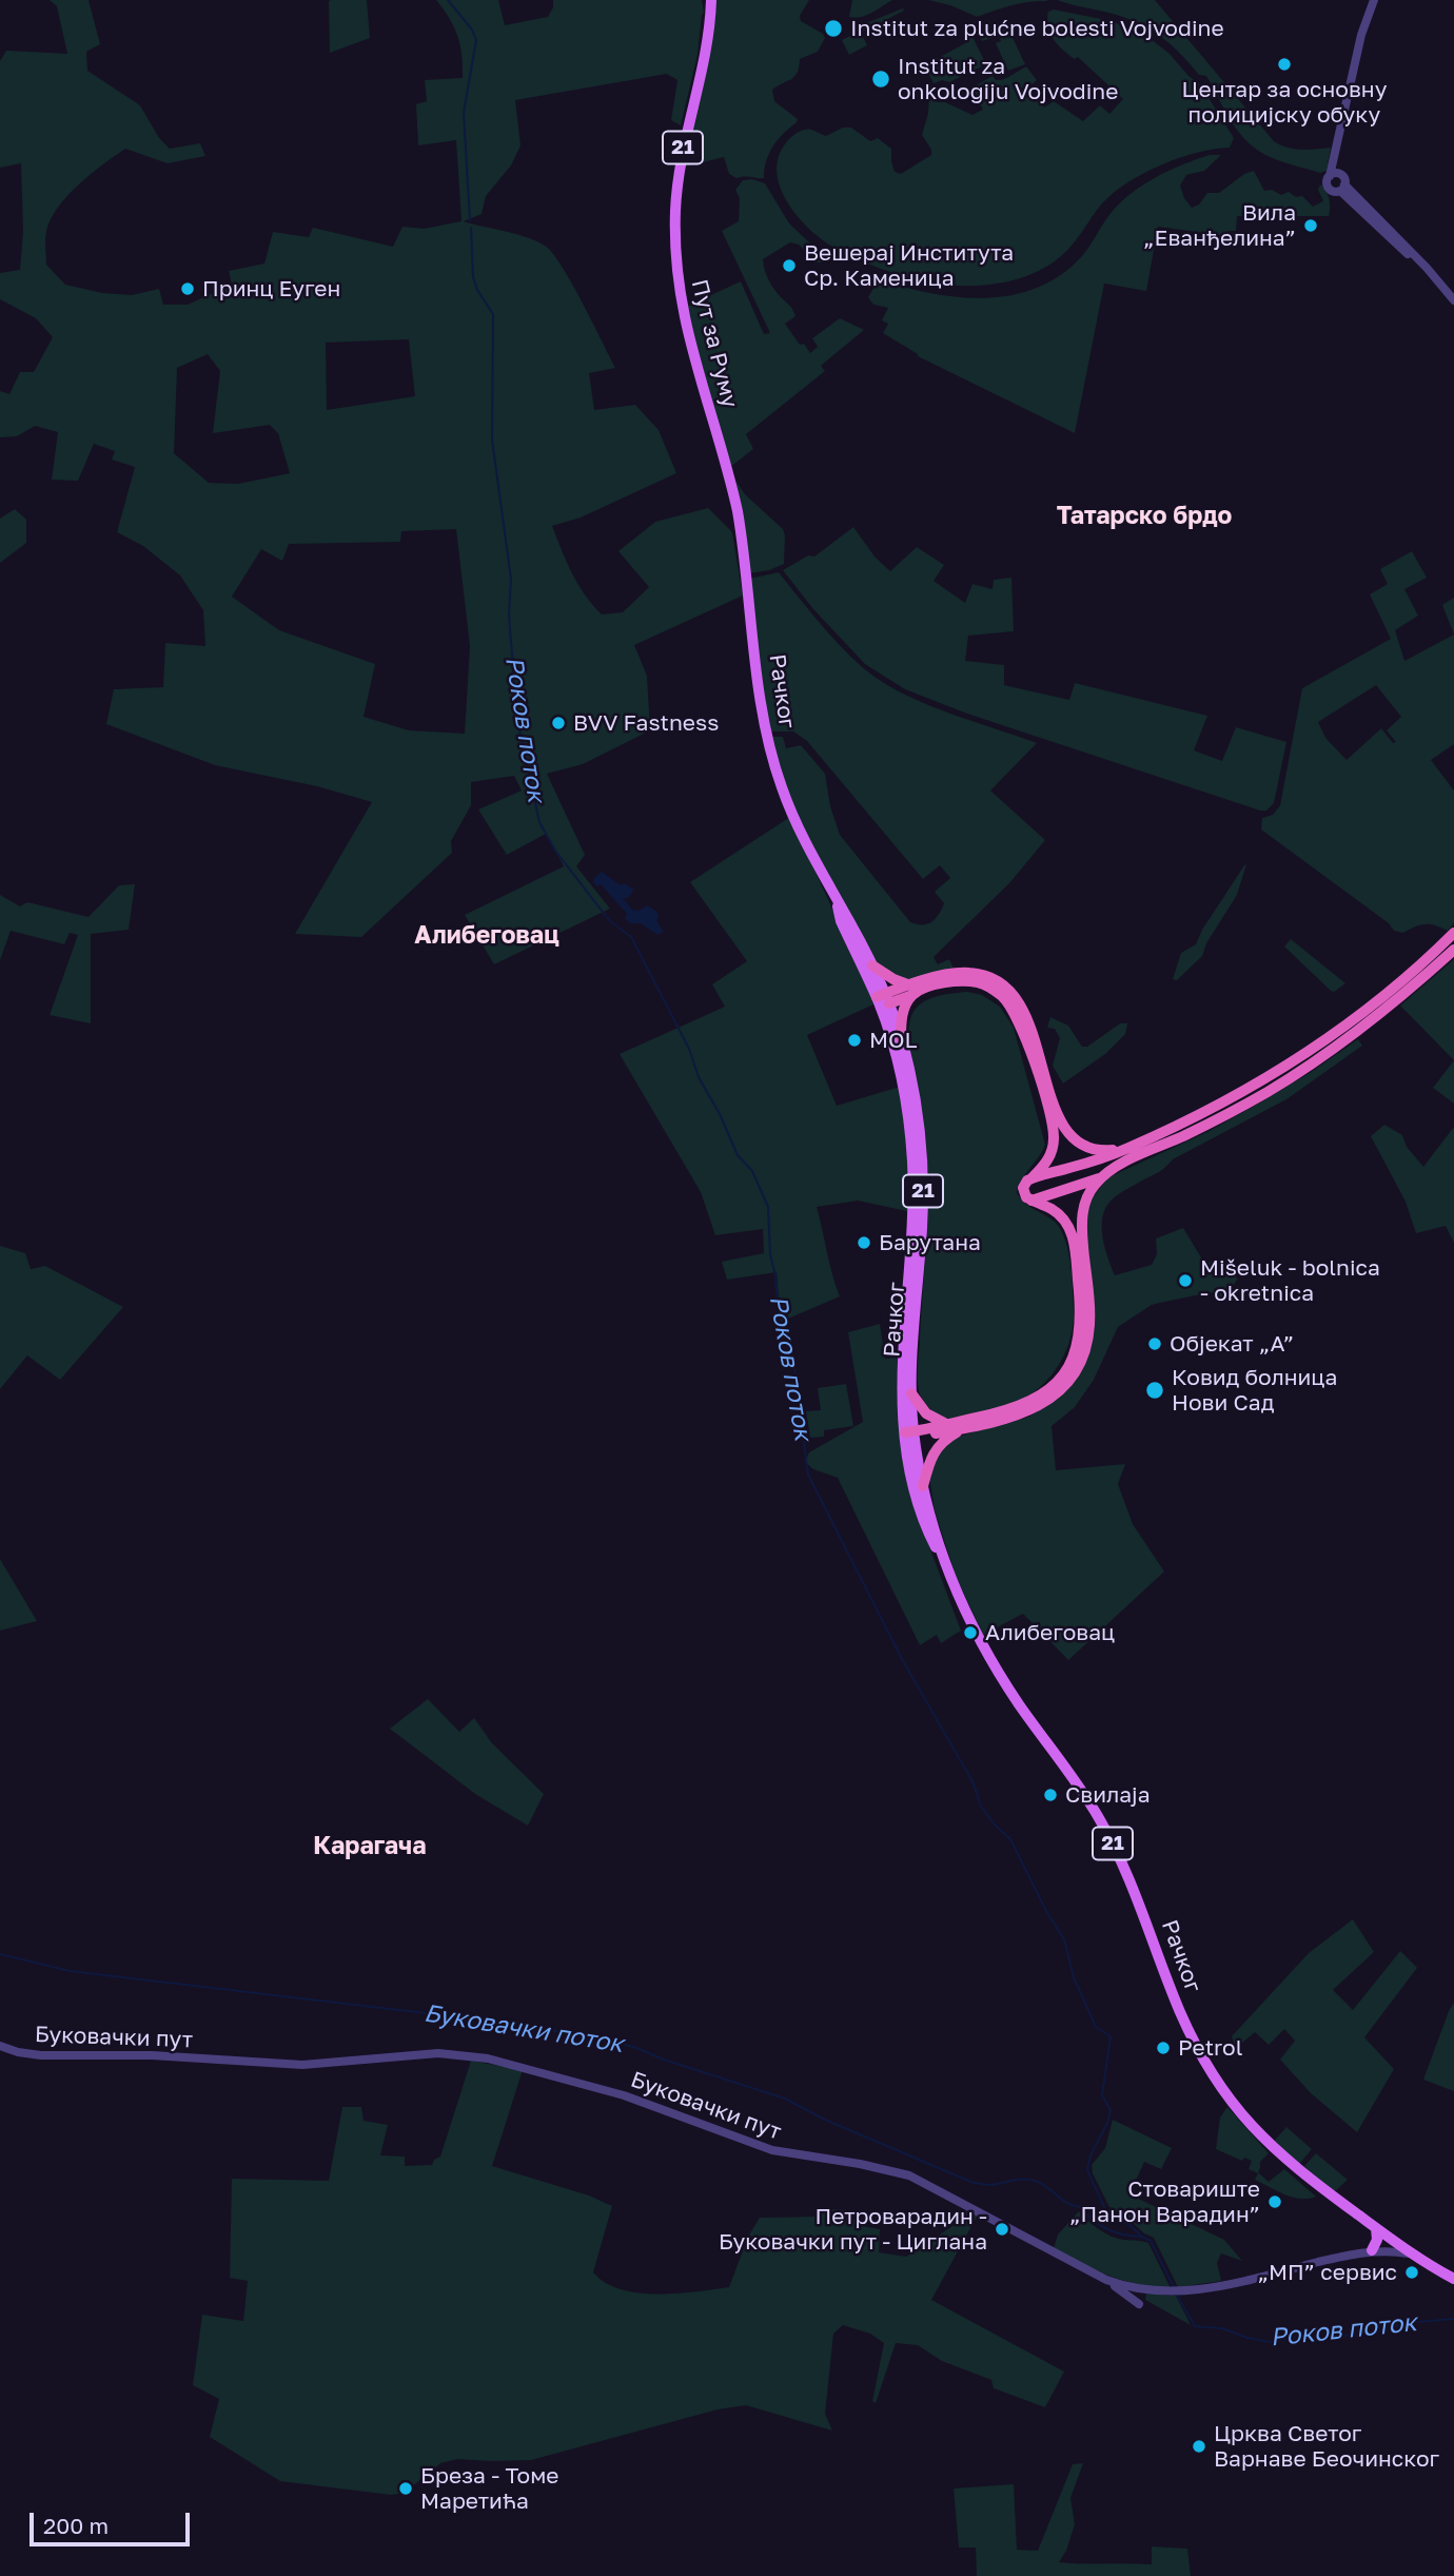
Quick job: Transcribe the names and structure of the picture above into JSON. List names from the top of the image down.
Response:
{
  "streets": {
    "main road": ["21", "Пут за Руму", "Рачког"],
    "street": ["Буковачки пут"]
  },
  "crossings": [
    ["Пут за Руму", "Рачког"],
    ["Рачког", "Буковачки пут"]
  ],
  "districts": ["Татарско брдо", "Алибеговац", "Карагача"],
  "water": ["Роков поток", "Буковачки поток"],
  "places": [
    "Institut za plućne bolesti Vojvodine",
    "Центар за основну полицијску обуку",
    "Institut za onkologiju Vojvodine",
    "Вила „Еванђелина”",
    "Вешерај Института Ср. Каменица",
    "Принц Еуген",
    "BVV Fastness",
    "MOL",
    "Барутана",
    "Mišeluk - bolnica - okretnica",
    "Објекат „А”",
    "Ковид болница Нови Сад",
    "Алибеговац",
    "Свилаја",
    "Petrol",
    "Стовариште „Панон Варадин”",
    "Петроварадин - Буковачки пут - Циглана",
    "„МП” сервис",
    "Црква Светог Варнаве Беочинског",
    "Бреза - Томе Маретића"
  ],
  "scale_bar": "200 m"
}
